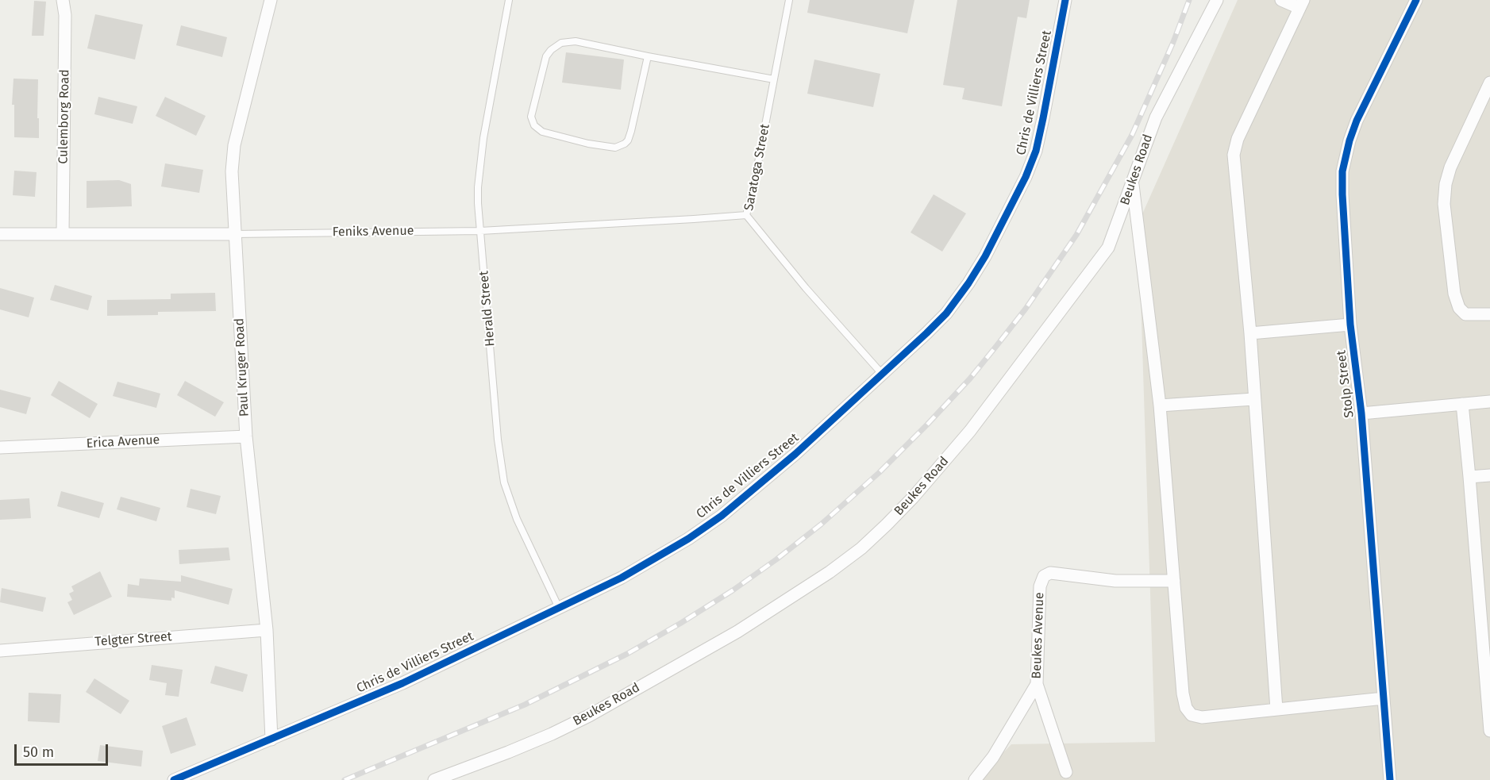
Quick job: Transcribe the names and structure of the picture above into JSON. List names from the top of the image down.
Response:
{
  "streets": {
    "street": [
      "Chris de Villiers Street",
      "Culemborg Road",
      "Beukes Road",
      "Feniks Avenue",
      "Paul Kruger Road",
      "Stolp Street",
      "Erica Avenue",
      "Beukes Avenue",
      "Telgter Street"
    ],
    "lane": ["Saratoga Street", "Herald Street"]
  },
  "crossings": [
    ["Chris de Villiers Street", "Saratoga Street"],
    ["Chris de Villiers Street", "Herald Street"],
    ["Chris de Villiers Street", "Paul Kruger Road"],
    ["Culemborg Road", "Feniks Avenue"],
    ["Saratoga Street", "Feniks Avenue"],
    ["Feniks Avenue", "Herald Street"],
    ["Feniks Avenue", "Paul Kruger Road"],
    ["Paul Kruger Road", "Erica Avenue"],
    ["Paul Kruger Road", "Telgter Street"]
  ],
  "scale_bar": "50 m"
}
